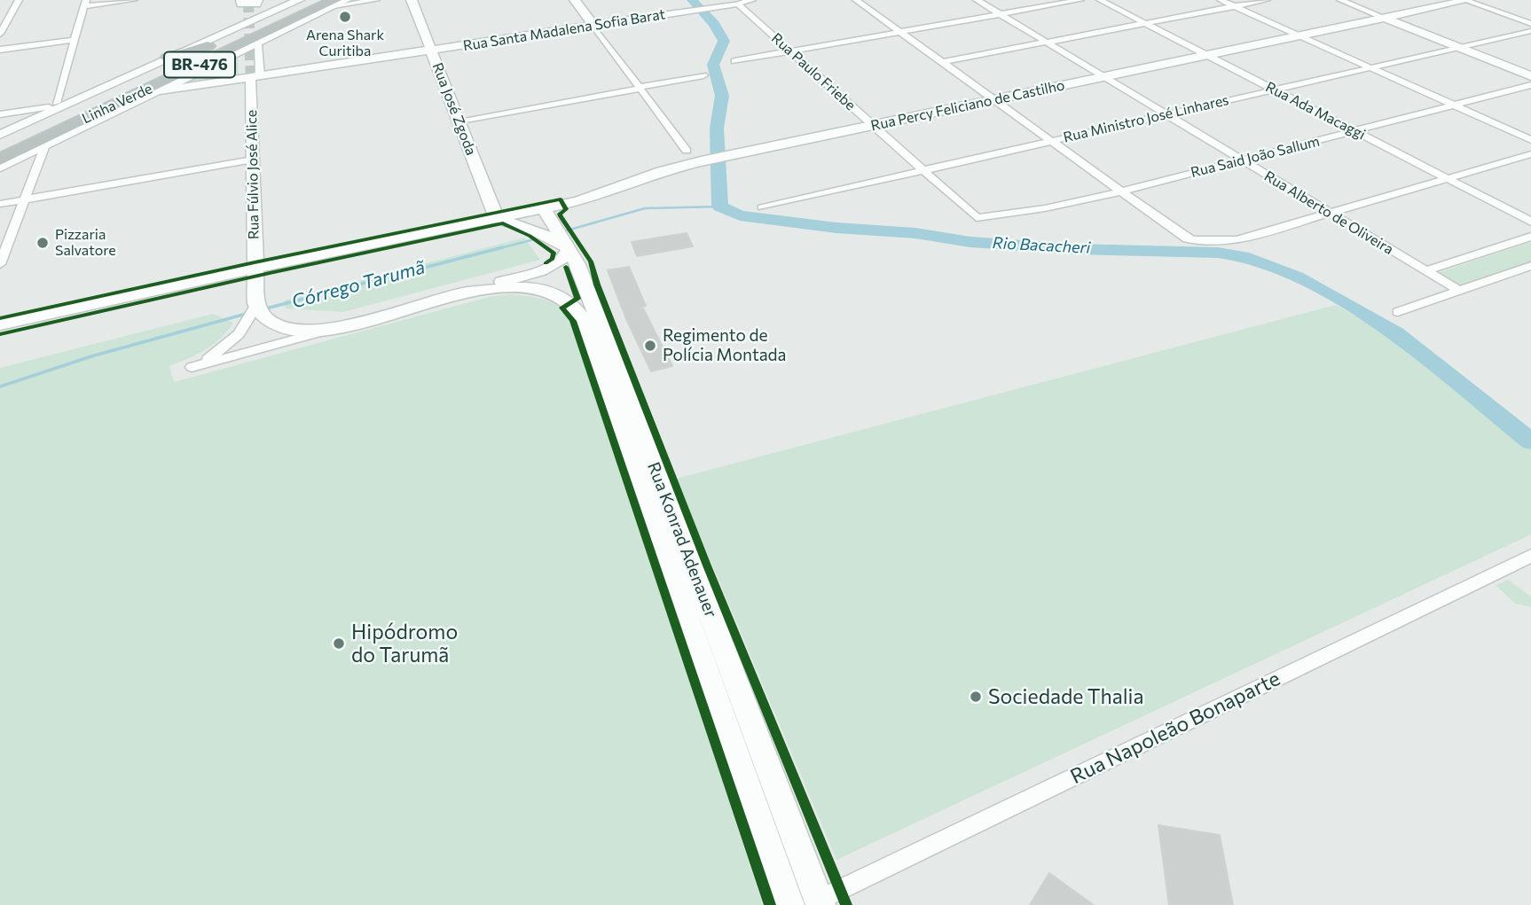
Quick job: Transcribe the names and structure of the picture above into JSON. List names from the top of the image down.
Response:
{
  "streets": {
    "highway": ["BR-476", "Linha Verde"],
    "main road": [
      "Rua Santa Madalena Sofia Barat",
      "Rua Percy Feliciano de Castilho",
      "Rua José Zgoda",
      "Rua Fúlvio José Alice",
      "Rua Konrad Adenauer"
    ],
    "street": [
      "Rua Paulo Friebe",
      "Rua Ada Macaggi",
      "Rua Ministro José Linhares",
      "Rua Said João Sallum",
      "Rua Alberto de Oliveira",
      "Rua Napoleão Bonaparte"
    ]
  },
  "crossings": [
    ["Rua Santa Madalena Sofia Barat", "Rua Paulo Friebe"],
    ["Rua Santa Madalena Sofia Barat", "Rua José Zgoda"],
    ["Rua Santa Madalena Sofia Barat", "Rua Fúlvio José Alice"],
    ["Rua Paulo Friebe", "Rua Percy Feliciano de Castilho"],
    ["Rua Paulo Friebe", "Rua Ministro José Linhares"],
    ["Rua Paulo Friebe", "Rua Said João Sallum"],
    ["Rua Percy Feliciano de Castilho", "Rua José Zgoda"],
    ["Rua Percy Feliciano de Castilho", "Rua Ada Macaggi"],
    ["Rua Percy Feliciano de Castilho", "Rua Fúlvio José Alice"],
    ["Rua Percy Feliciano de Castilho", "Rua Alberto de Oliveira"],
    ["Rua Ada Macaggi", "Rua Ministro José Linhares"],
    ["Rua Ada Macaggi", "Rua Said João Sallum"],
    ["Rua Ministro José Linhares", "Rua Alberto de Oliveira"],
    ["Rua Said João Sallum", "Rua Alberto de Oliveira"],
    ["Rua Konrad Adenauer", "Rua Napoleão Bonaparte"]
  ],
  "water": ["Rio Bacacheri", "Córrego Tarumã"],
  "places": [
    "Arena Shark Curitiba",
    "Pizzaria Salvatore",
    "Regimento de Polícia Montada",
    "Hipódromo do Tarumã",
    "Sociedade Thalia"
  ]
}
